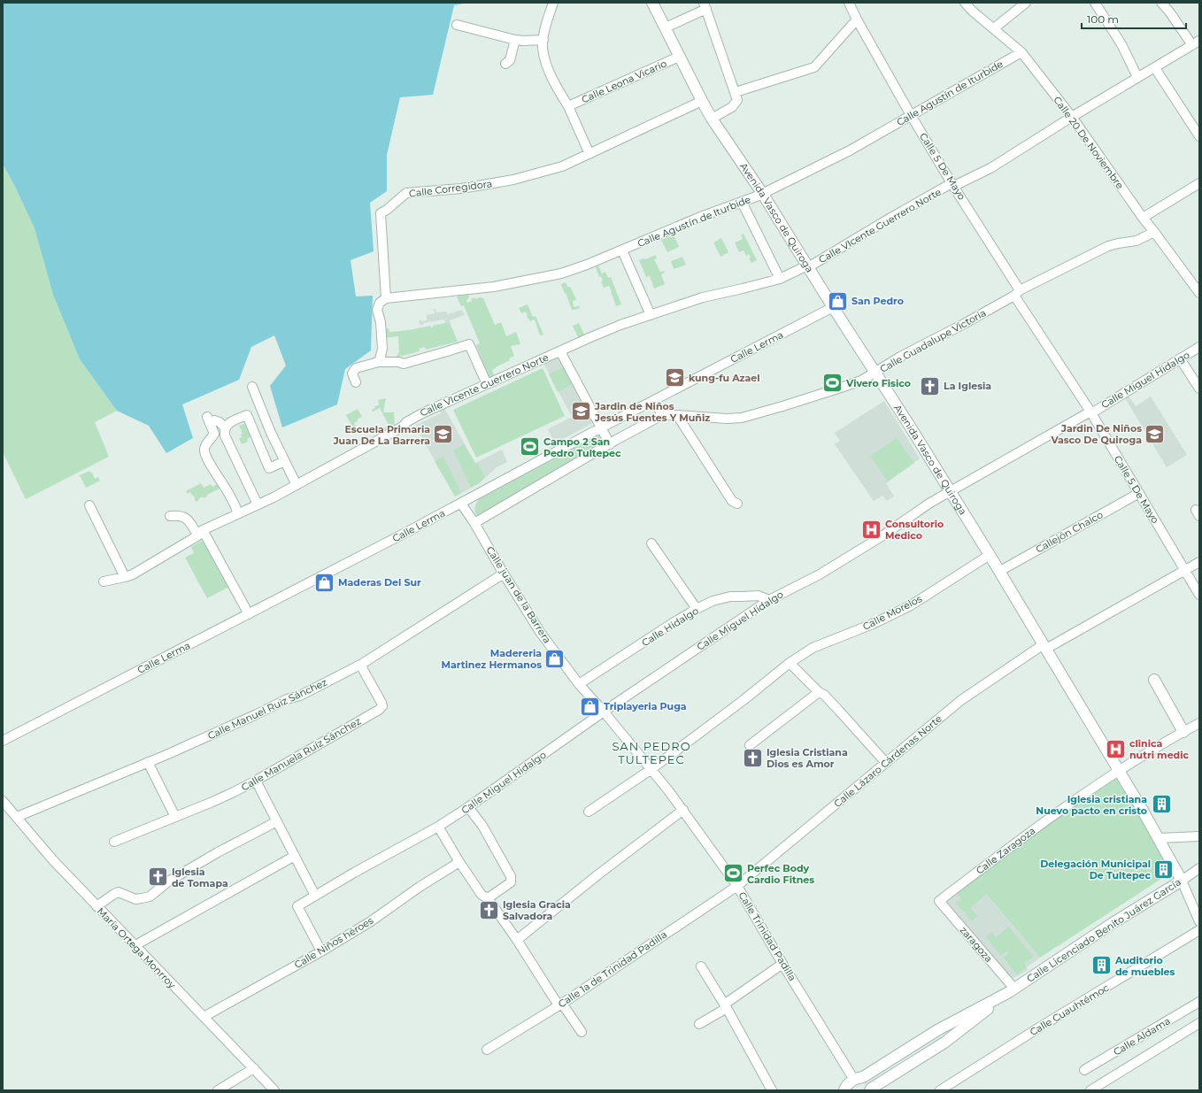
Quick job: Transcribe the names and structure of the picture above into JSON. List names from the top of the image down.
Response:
{
  "streets": {
    "street": [
      "Calle Leona Vicario",
      "Calle Agustín de Iturbide",
      "Calle 20 De Noviembre",
      "Calle 5 De Mayo",
      "Calle Corregidora",
      "Avenida Vasco de Quiroga",
      "Calle VIcente Guerrero Norte",
      "Calle Guadalupe Victoria",
      "Calle Lerma",
      "Calle Miguel Hidalgo",
      "Callejón Chalco",
      "Calle juan de la Barrera",
      "Calle Morelos",
      "Calle Hidalgo",
      "Calle Manuel Ruiz Sánchez",
      "Calle Manuela Ruíz Sánchez",
      "Calle Lázaro Cárdenas Norte",
      "Calle Zaragoza",
      "Calle Licenciado Benito Juárez García",
      "Calle Trinidad Padilla",
      "Calle Niños héroes",
      "zaragoza",
      "María Ortega Monrroy",
      "Calle 1a de Trinidad Padilla",
      "Calle Cuauhtémoc",
      "Calle Aldama"
    ]
  },
  "crossings": [
    ["Calle Leona Vicario", "Avenida Vasco de Quiroga"],
    ["Calle Agustín de Iturbide", "Calle 20 De Noviembre"],
    ["Calle Agustín de Iturbide", "Calle 5 De Mayo"],
    ["Calle Agustín de Iturbide", "Calle Corregidora"],
    ["Calle Agustín de Iturbide", "Avenida Vasco de Quiroga"],
    ["Calle 20 De Noviembre", "Calle VIcente Guerrero Norte"],
    ["Calle 20 De Noviembre", "Calle Guadalupe Victoria"],
    ["Calle 5 De Mayo", "Calle VIcente Guerrero Norte"],
    ["Calle 5 De Mayo", "Calle Guadalupe Victoria"],
    ["Calle 5 De Mayo", "Calle Miguel Hidalgo"],
    ["Calle 5 De Mayo", "Callejón Chalco"],
    ["Calle 5 De Mayo", "Calle Lázaro Cárdenas Norte"],
    ["Calle Corregidora", "Avenida Vasco de Quiroga"],
    ["Avenida Vasco de Quiroga", "Calle VIcente Guerrero Norte"],
    ["Avenida Vasco de Quiroga", "Calle Guadalupe Victoria"],
    ["Avenida Vasco de Quiroga", "Calle Lerma"],
    ["Avenida Vasco de Quiroga", "Calle Miguel Hidalgo"],
    ["Avenida Vasco de Quiroga", "Callejón Chalco"],
    ["Avenida Vasco de Quiroga", "Calle Morelos"],
    ["Avenida Vasco de Quiroga", "Calle Lázaro Cárdenas Norte"],
    ["Avenida Vasco de Quiroga", "Calle Zaragoza"],
    ["Avenida Vasco de Quiroga", "Calle Licenciado Benito Juárez García"],
    ["Calle Guadalupe Victoria", "Calle juan de la Barrera"],
    ["Calle Lerma", "Calle juan de la Barrera"],
    ["Calle Miguel Hidalgo", "Calle Hidalgo"],
    ["Calle Miguel Hidalgo", "Calle Trinidad Padilla"],
    ["Calle Miguel Hidalgo", "Calle Niños héroes"],
    ["Calle juan de la Barrera", "Calle Hidalgo"],
    ["Calle juan de la Barrera", "Calle Manuel Ruiz Sánchez"],
    ["Calle juan de la Barrera", "Calle Trinidad Padilla"],
    ["Calle Morelos", "Calle Trinidad Padilla"],
    ["Calle Hidalgo", "Calle Trinidad Padilla"],
    ["Calle Manuel Ruiz Sánchez", "Calle Manuela Ruíz Sánchez"],
    ["Calle Manuel Ruiz Sánchez", "María Ortega Monrroy"],
    ["Calle Lázaro Cárdenas Norte", "Calle Trinidad Padilla"],
    ["Calle Lázaro Cárdenas Norte", "Calle 1a de Trinidad Padilla"],
    ["Calle Zaragoza", "zaragoza"],
    ["Calle Licenciado Benito Juárez García", "Calle Trinidad Padilla"],
    ["Calle Licenciado Benito Juárez García", "zaragoza"],
    ["Calle Trinidad Padilla", "Calle 1a de Trinidad Padilla"],
    ["Calle Niños héroes", "María Ortega Monrroy"]
  ],
  "districts": ["SAN PEDRO TULTEPEC"],
  "places": {
    "shop": [
      "San Pedro",
      "Maderas Del Sur",
      "Madereria Martinez Hermanos",
      "Triplayeria Puga"
    ],
    "school or university": [
      "kung-fu Azael",
      "Jardin de Niños Jesús Fuentes Y Muñiz",
      "Jardin De Niños Vasco De Quiroga",
      "Escuela Primaria Juan De La Barrera"
    ],
    "sports": ["Vivero Fisico", "Campo 2 San Pedro Tultepec", "Perfec Body Cardio Fitnes"],
    "church": [
      "La Iglesia",
      "Iglesia Cristiana Dios es Amor",
      "Iglesia de Tomapa",
      "Iglesia Gracia Salvadora"
    ],
    "hospital": ["Consultorio Medico", "clinica nutri medic"],
    "building": ["Iglesia cristiana Nuevo pacto en cristo", "Delegación Municipal De Tultepec", "Auditorio de muebles"]
  },
  "scale_bar": "100 m"
}
